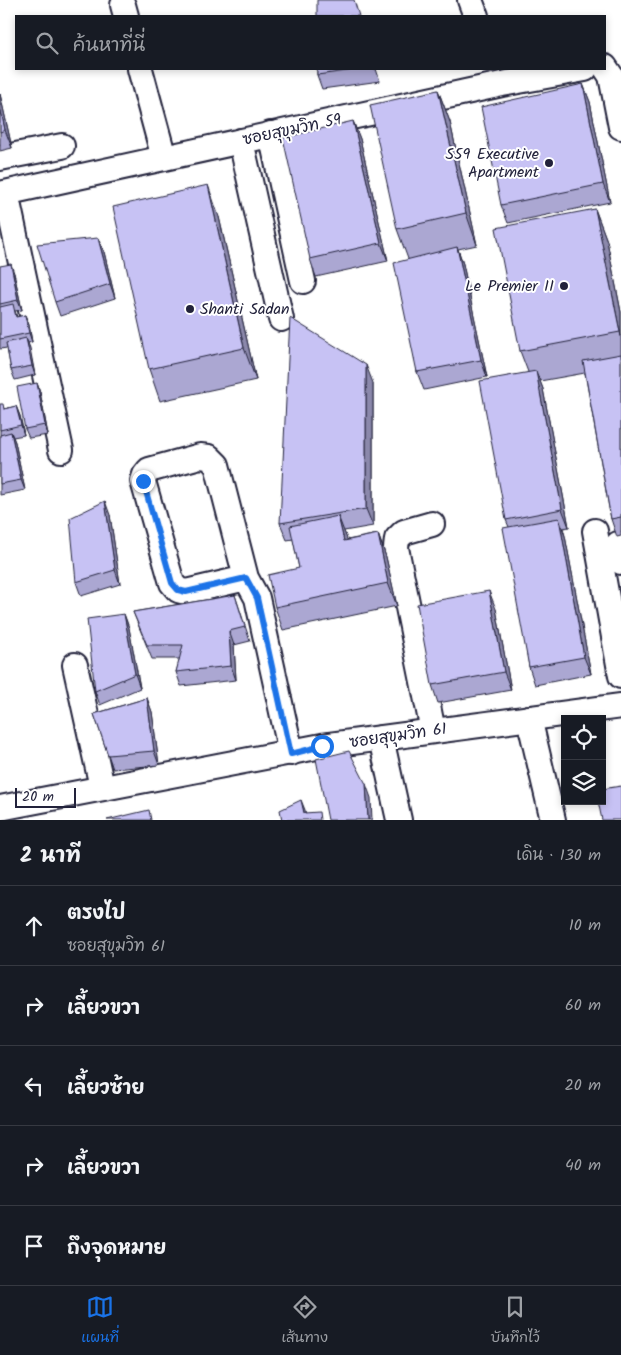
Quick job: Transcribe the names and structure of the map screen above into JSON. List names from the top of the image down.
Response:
{
  "streets": {
    "street": ["ซอยสุขุมวิท 59", "ซอยสุขุมวิท 61"]
  },
  "places": ["S59 Executive Apartment", "Le Premier II", "Shanti Sadan"],
  "scale_bar": "20 m",
  "page": {
    "search": "ค้นหาที่นี่",
    "scale": "20 m",
    "heading": ["2 นาที", "เดิน · 130 m"],
    "list": [
      ["ตรงไป", "ซอยสุขุมวิท 61", "10 m"],
      ["เลี้ยวขวา", "60 m"],
      ["เลี้ยวซ้าย", "20 m"],
      ["เลี้ยวขวา", "40 m"],
      "ถึงจุดหมาย"
    ],
    "nav": ["แผนที่", "เส้นทาง", "บันทึกไว้"]
  }
}
